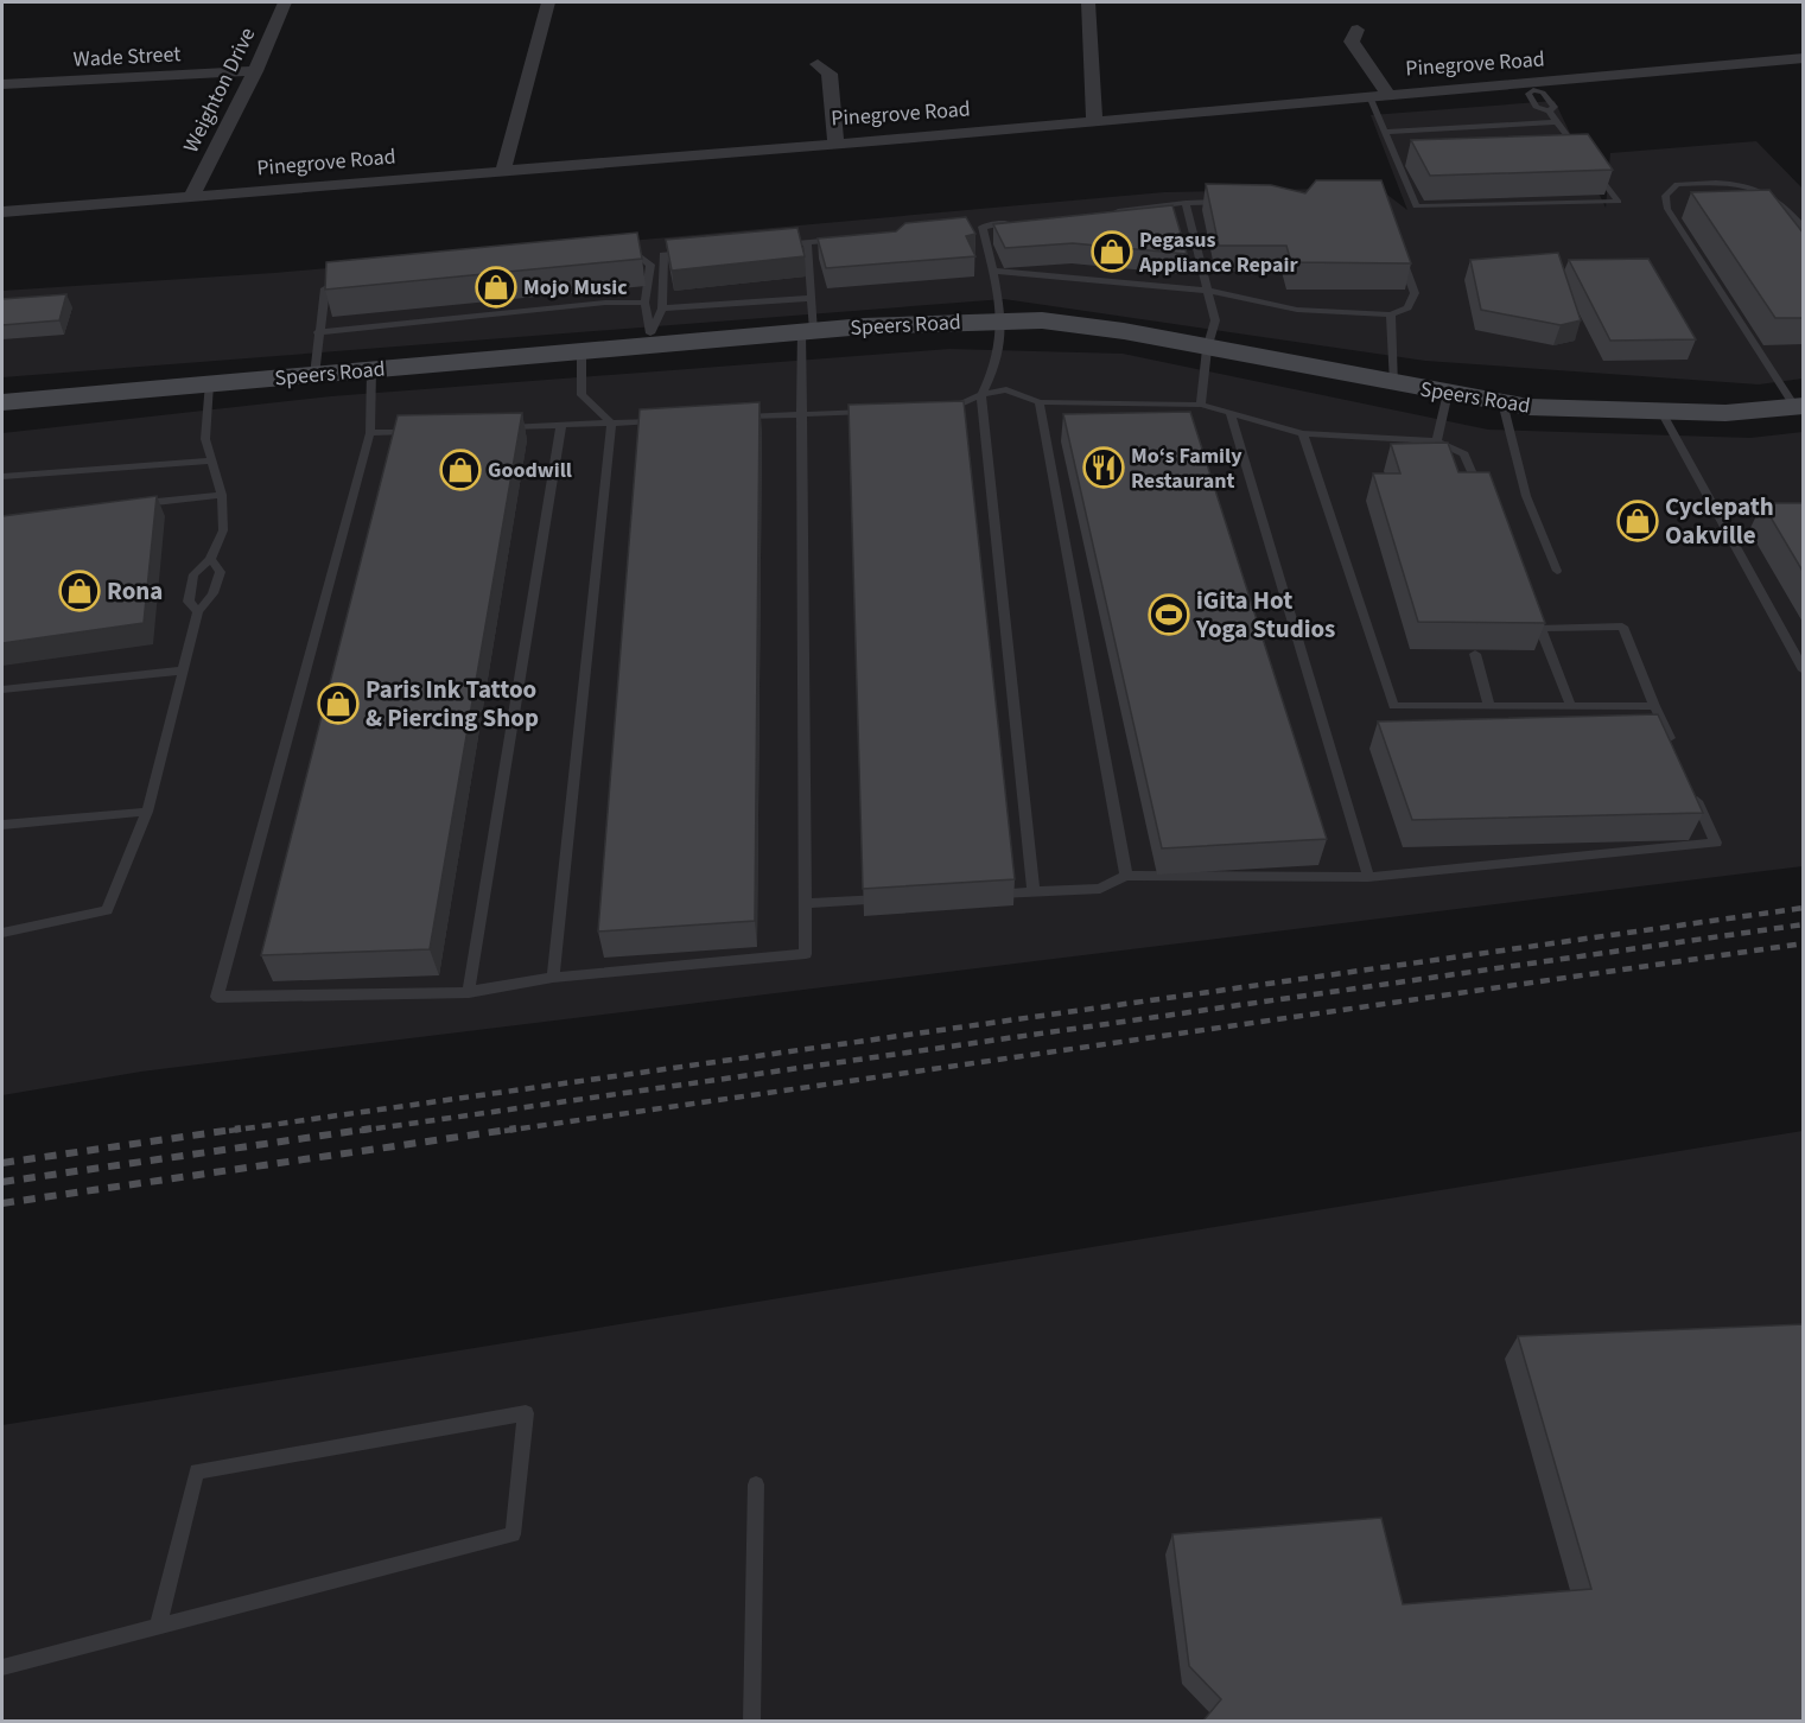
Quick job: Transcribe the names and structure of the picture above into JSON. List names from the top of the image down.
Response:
{
  "streets": {
    "main road": ["Speers Road"],
    "street": ["Wade Street", "Pinegrove Road", "Weighton Drive"]
  },
  "crossings": [
    ["Wade Street", "Weighton Drive"],
    ["Pinegrove Road", "Weighton Drive"]
  ],
  "places": {
    "shop": [
      "Pegasus Appliance Repair",
      "Mojo Music",
      "Goodwill",
      "Cyclepath Oakville",
      "Rona",
      "Paris Ink Tattoo & Piercing Shop"
    ],
    "restaurant": ["Mo‘s Family Restaurant"],
    "sports": ["iGita Hot Yoga Studios"]
  }
}
